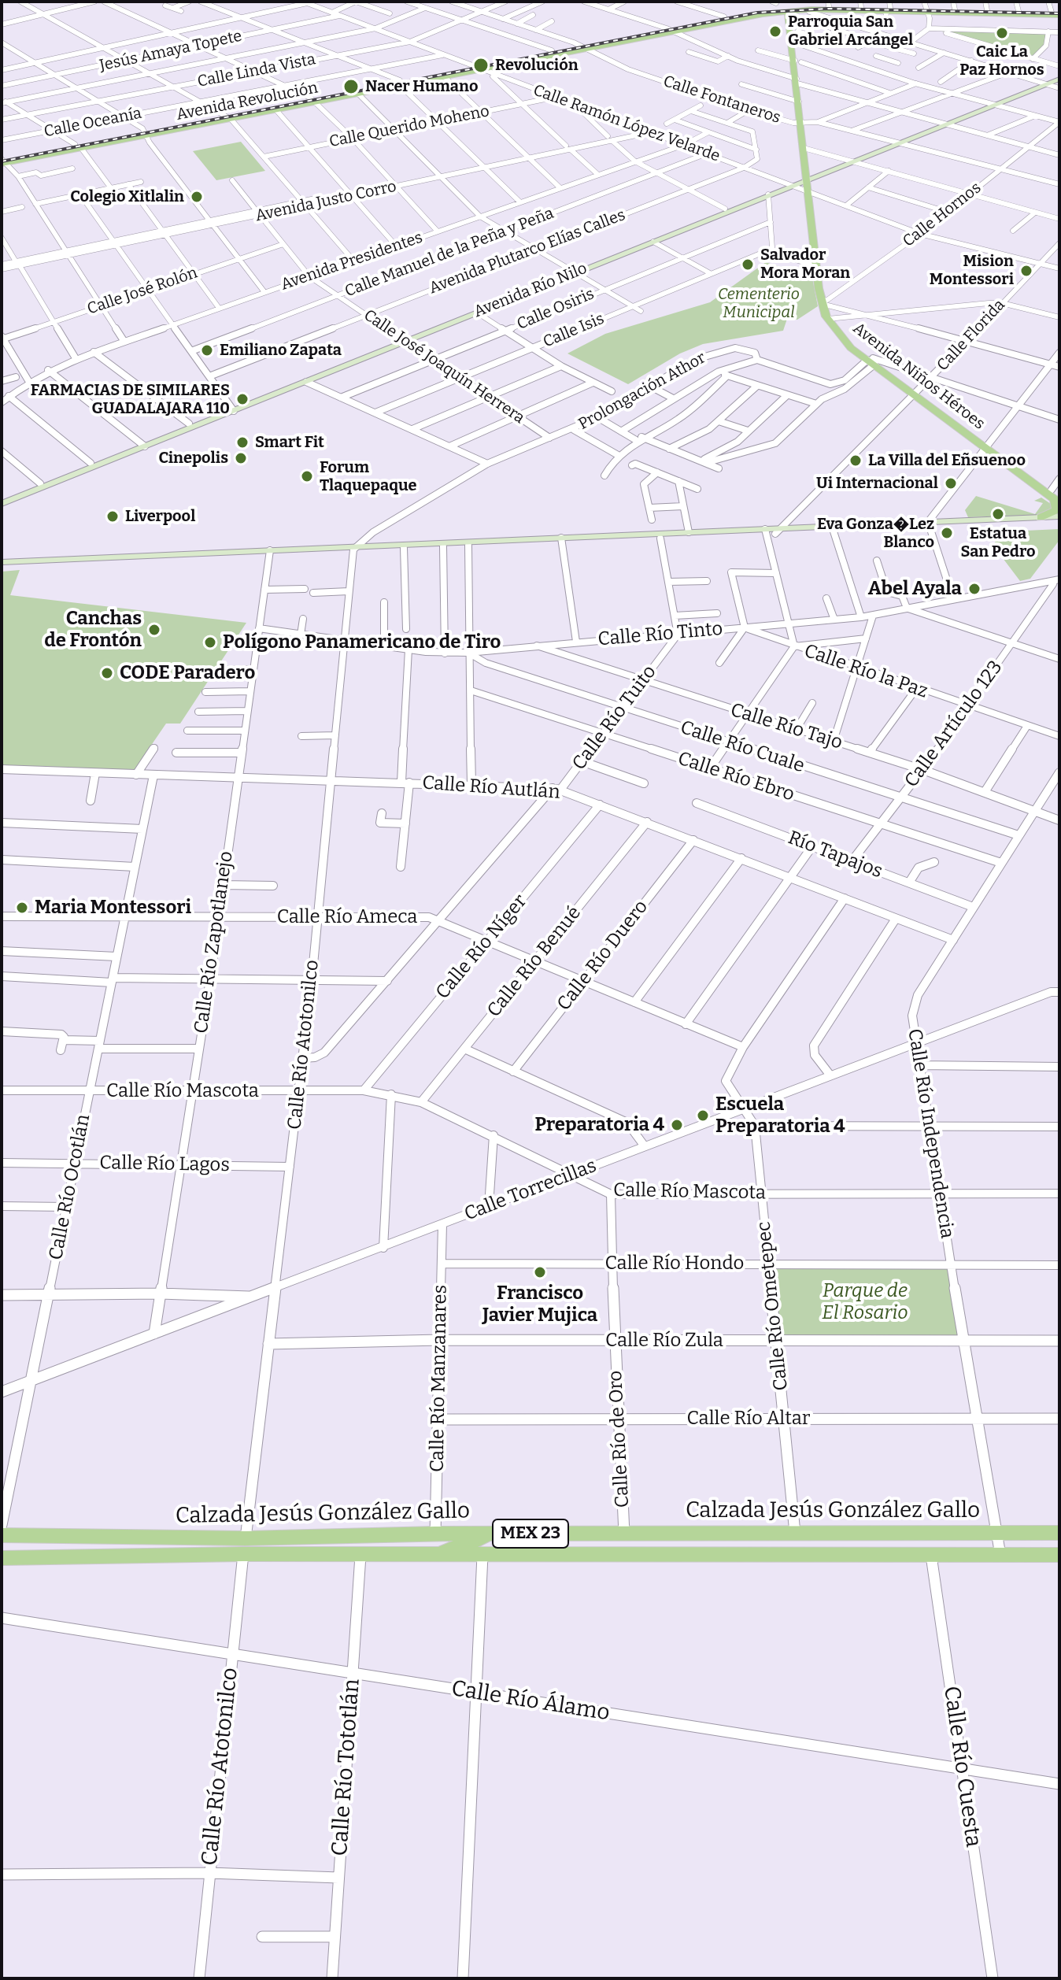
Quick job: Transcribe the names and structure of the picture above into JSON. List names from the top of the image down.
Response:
{
  "streets": {
    "main road": [
      "Avenida Revolución",
      "Avenida Río Nilo",
      "Avenida Niños Héroes",
      "Calzada Jesús González Gallo",
      "MEX 23"
    ],
    "street": [
      "Jesús Amaya Topete",
      "Calle Linda Vista",
      "Calle Fontaneros",
      "Calle Oceanía",
      "Calle Ramón López Velarde",
      "Calle Querido Moheno",
      "Avenida Justo Corro",
      "Calle Hornos",
      "Avenida Plutarco Elías Calles",
      "Calle Manuel de la Peña y Peña",
      "Avenida Presidentes",
      "Calle José Rolón",
      "Calle Osiris",
      "Calle Isis",
      "Calle Florida",
      "Calle José Joaquín Herrera",
      "Prolongación Athor",
      "Calle Río Tinto",
      "Calle Río la Paz",
      "Calle Río Tuito",
      "Calle Artículo 123",
      "Calle Río Tajo",
      "Calle Río Cuale",
      "Calle Río Ebro",
      "Calle Río Autlán",
      "Río Tapajos",
      "Calle Río Ameca",
      "Calle Río Zapotlanejo",
      "Calle Río Níger",
      "Calle Río Duero",
      "Calle Río Benué",
      "Calle Río Atotonilco",
      "Calle Río Mascota",
      "Calle Río Independencia",
      "Calle Río Lagos",
      "Calle Río Ocotlán",
      "Calle Torrecillas",
      "Calle Río Hondo",
      "Calle Río Ometepec",
      "Calle Río Zula",
      "Calle Río Manzanares",
      "Calle Río Altar",
      "Calle Río de Oro",
      "Calle Río Álamo",
      "Calle Río Cuesta",
      "Calle Río Tototlán"
    ]
  },
  "crossings": [
    ["Jesús Amaya Topete", "Calle Ramón López Velarde"],
    ["Calle Linda Vista", "Calle Fontaneros"],
    ["Calle Linda Vista", "Calle Ramón López Velarde"],
    ["Calle Fontaneros", "Avenida Revolución"],
    ["Calle Fontaneros", "Calle Hornos"],
    ["Calle Fontaneros", "Avenida Río Nilo"],
    ["Calle Fontaneros", "Avenida Niños Héroes"],
    ["Avenida Revolución", "Calle Ramón López Velarde"],
    ["Calle Oceanía", "Calle Ramón López Velarde"],
    ["Calle Ramón López Velarde", "Calle Querido Moheno"],
    ["Calle Ramón López Velarde", "Avenida Justo Corro"],
    ["Calle Ramón López Velarde", "Calle Hornos"],
    ["Calle Ramón López Velarde", "Avenida Plutarco Elías Calles"],
    ["Calle Ramón López Velarde", "Calle Manuel de la Peña y Peña"],
    ["Calle Ramón López Velarde", "Avenida Presidentes"],
    ["Calle Ramón López Velarde", "Avenida Río Nilo"],
    ["Calle Ramón López Velarde", "Calle Florida"],
    ["Calle Ramón López Velarde", "Avenida Niños Héroes"],
    ["Avenida Justo Corro", "Calle José Joaquín Herrera"],
    ["Calle Hornos", "Avenida Niños Héroes"],
    ["Avenida Plutarco Elías Calles", "Calle José Joaquín Herrera"],
    ["Calle Manuel de la Peña y Peña", "Calle José Joaquín Herrera"],
    ["Avenida Presidentes", "Calle José Joaquín Herrera"],
    ["Avenida Río Nilo", "Calle José Joaquín Herrera"],
    ["Avenida Río Nilo", "Avenida Niños Héroes"],
    ["Calle José Rolón", "Calle José Joaquín Herrera"],
    ["Calle Osiris", "Calle José Joaquín Herrera"],
    ["Calle Isis", "Calle José Joaquín Herrera"],
    ["Calle Florida", "Avenida Niños Héroes"],
    ["Calle José Joaquín Herrera", "Prolongación Athor"],
    ["Prolongación Athor", "Calle Río Atotonilco"],
    ["Calle Río Tinto", "Calle Río la Paz"],
    ["Calle Río Tinto", "Calle Río Tuito"],
    ["Calle Río Tinto", "Calle Artículo 123"],
    ["Calle Río Tinto", "Calle Río Tajo"],
    ["Calle Río Tinto", "Calle Río Cuale"],
    ["Calle Río Tinto", "Calle Río Zapotlanejo"],
    ["Calle Río Tinto", "Calle Río Atotonilco"],
    ["Calle Río la Paz", "Calle Artículo 123"],
    ["Calle Río Tuito", "Calle Río Tajo"],
    ["Calle Río Tuito", "Calle Río Cuale"],
    ["Calle Río Tuito", "Calle Río Ebro"],
    ["Calle Río Tuito", "Calle Río Autlán"],
    ["Calle Río Tuito", "Calle Río Ameca"],
    ["Calle Río Tuito", "Calle Río Atotonilco"],
    ["Calle Artículo 123", "Calle Río Tajo"],
    ["Calle Artículo 123", "Calle Río Cuale"],
    ["Calle Artículo 123", "Calle Río Ebro"],
    ["Calle Artículo 123", "Río Tapajos"],
    ["Calle Río Tajo", "Calle Río Independencia"],
    ["Calle Río Cuale", "Calle Río Independencia"],
    ["Calle Río Ebro", "Calle Río Independencia"],
    ["Calle Río Autlán", "Calle Río Zapotlanejo"],
    ["Calle Río Autlán", "Calle Río Níger"],
    ["Calle Río Autlán", "Calle Río Duero"],
    ["Calle Río Autlán", "Calle Río Benué"],
    ["Calle Río Autlán", "Calle Río Atotonilco"],
    ["Calle Río Autlán", "Calle Río Independencia"],
    ["Calle Río Autlán", "Calle Río Ocotlán"],
    ["Calle Río Autlán", "Calle Río Ometepec"],
    ["Río Tapajos", "Calle Río Independencia"],
    ["Calle Río Ameca", "Calle Río Zapotlanejo"],
    ["Calle Río Ameca", "Calle Río Níger"],
    ["Calle Río Ameca", "Calle Río Duero"],
    ["Calle Río Ameca", "Calle Río Benué"],
    ["Calle Río Ameca", "Calle Río Atotonilco"],
    ["Calle Río Ameca", "Calle Río Ocotlán"],
    ["Calle Río Ameca", "Calle Río Ometepec"],
    ["Calle Río Zapotlanejo", "Calle Río Mascota"],
    ["Calle Río Zapotlanejo", "Calle Río Lagos"],
    ["Calle Río Zapotlanejo", "Calle Torrecillas"],
    ["Calle Río Níger", "Calle Río Mascota"],
    ["Calle Río Benué", "Calle Río Mascota"],
    ["Calle Río Atotonilco", "Calle Río Mascota"],
    ["Calle Río Atotonilco", "Calle Río Lagos"],
    ["Calle Río Atotonilco", "Calle Torrecillas"],
    ["Calle Río Atotonilco", "Calle Río Zula"],
    ["Calle Río Atotonilco", "Calzada Jesús González Gallo"],
    ["Calle Río Atotonilco", "Calle Río Álamo"],
    ["Calle Río Mascota", "Calle Río Independencia"],
    ["Calle Río Mascota", "Calle Río Ocotlán"],
    ["Calle Río Mascota", "Calle Torrecillas"],
    ["Calle Río Mascota", "Calle Río Ometepec"],
    ["Calle Río Mascota", "Calle Río de Oro"],
    ["Calle Río Independencia", "Calle Torrecillas"],
    ["Calle Río Independencia", "Calle Río Hondo"],
    ["Calle Río Independencia", "Calle Río Zula"],
    ["Calle Río Independencia", "Calle Río Altar"],
    ["Calle Río Independencia", "Calzada Jesús González Gallo"],
    ["Calle Río Lagos", "Calle Río Ocotlán"],
    ["Calle Río Ocotlán", "Calle Torrecillas"],
    ["Calle Torrecillas", "Calle Río Ometepec"],
    ["Calle Torrecillas", "Calle Río Manzanares"],
    ["Calle Río Hondo", "Calle Río Ometepec"],
    ["Calle Río Hondo", "Calle Río Manzanares"],
    ["Calle Río Hondo", "Calle Río de Oro"],
    ["Calle Río Ometepec", "Calle Río Zula"],
    ["Calle Río Ometepec", "Calle Río Altar"],
    ["Calle Río Ometepec", "Calzada Jesús González Gallo"],
    ["Calle Río Zula", "Calle Río Manzanares"],
    ["Calle Río Zula", "Calle Río de Oro"],
    ["Calle Río Manzanares", "Calle Río Altar"],
    ["Calle Río Manzanares", "Calzada Jesús González Gallo"],
    ["Calle Río Altar", "Calle Río de Oro"],
    ["Calle Río de Oro", "Calzada Jesús González Gallo"],
    ["Calzada Jesús González Gallo", "Calle Río Cuesta"],
    ["Calzada Jesús González Gallo", "Calle Río Tototlán"],
    ["Calle Río Álamo", "Calle Río Cuesta"],
    ["Calle Río Álamo", "Calle Río Tototlán"]
  ],
  "parks": ["Cementerio Municipal", "Parque de El Rosario"],
  "places": [
    "Parroquia San Gabriel Arcángel",
    "Caic La Paz Hornos",
    "Revolución",
    "Nacer Humano",
    "Colegio Xitlalin",
    "Salvador Mora Moran",
    "Mision Montessori",
    "Emiliano Zapata",
    "FARMACIAS DE SIMILARES GUADALAJARA 110",
    "Smart Fit",
    "Cinepolis",
    "La Villa del Eñsuenoo",
    "Forum Tlaquepaque",
    "Ui Internacional",
    "Estatua San Pedro",
    "Liverpool",
    "Eva Gonza�Lez Blanco",
    "Abel Ayala",
    "Canchas de Frontón",
    "Polígono Panamericano de Tiro",
    "CODE Paradero",
    "Maria Montessori",
    "Escuela Preparatoria 4",
    "Preparatoria 4",
    "Francisco Javier Mujica"
  ]
}
